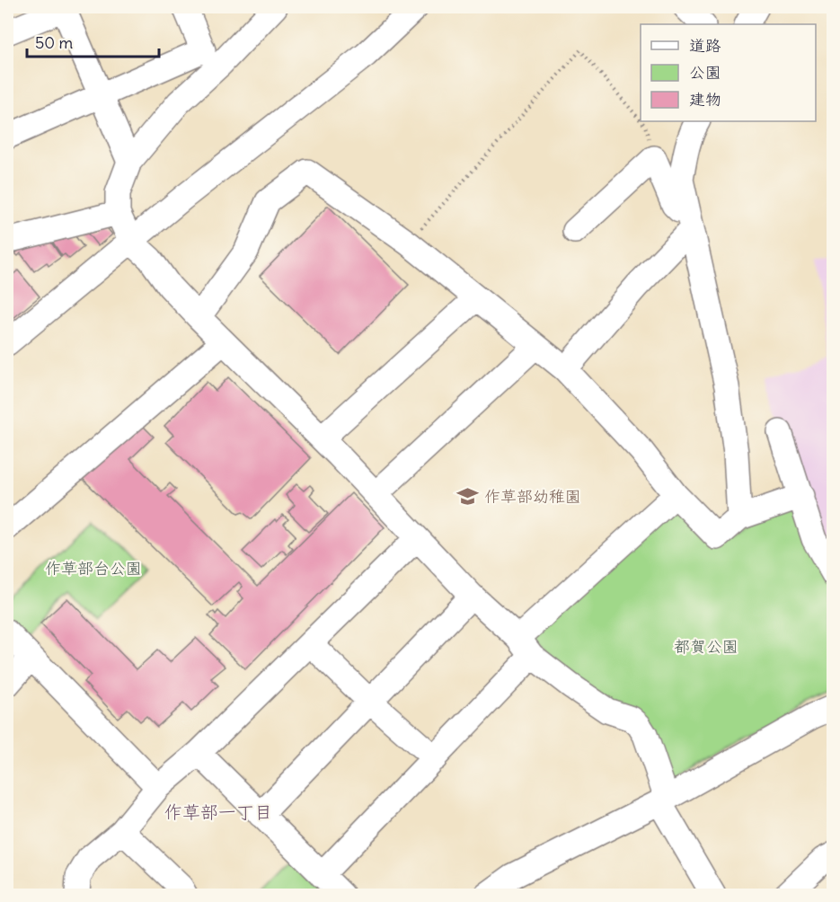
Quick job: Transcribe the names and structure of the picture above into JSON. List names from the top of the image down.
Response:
{
  "districts": ["作草部一丁目"],
  "parks": ["作草部台公園", "都賀公園"],
  "places": {
    "school or university": ["作草部幼稚園"]
  },
  "legend": ["道路", "公園", "建物"],
  "scale_bar": "50 m"
}
